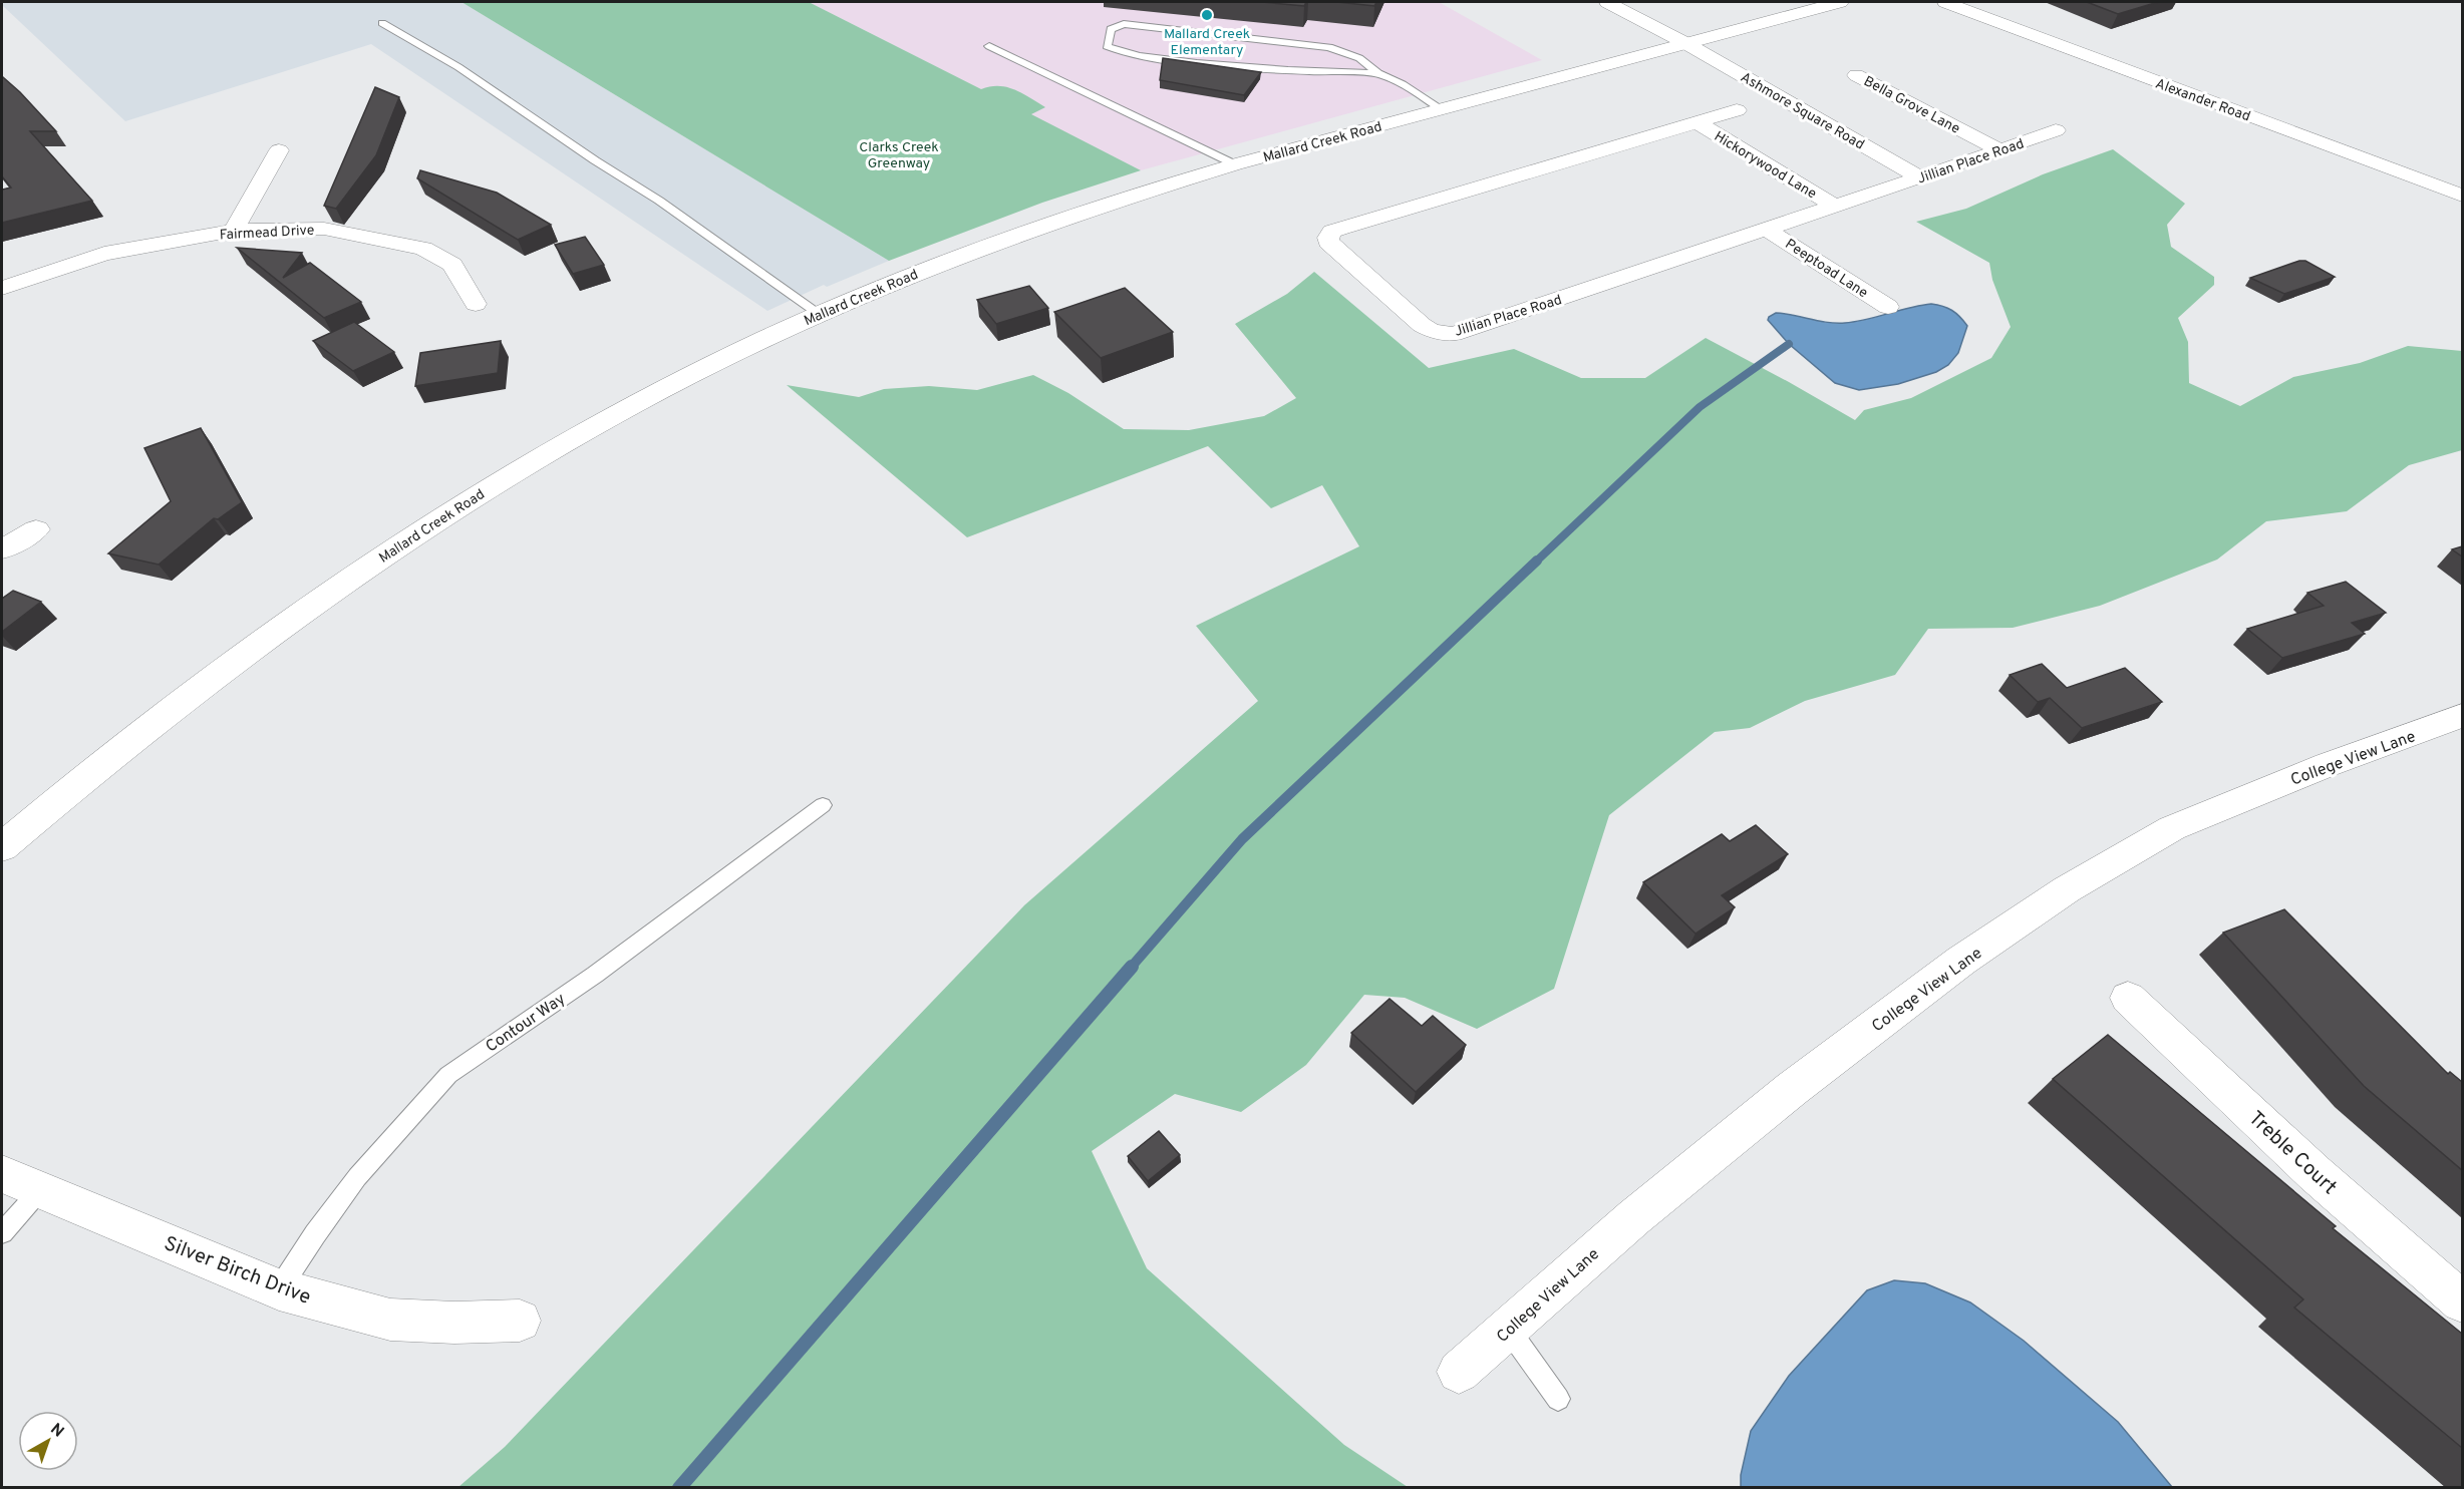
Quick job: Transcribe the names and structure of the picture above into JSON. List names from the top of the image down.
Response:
{
  "streets": {
    "main road": ["Mallard Creek Road"],
    "street": [
      "Alexander Road",
      "Bella Grove Lane",
      "Ashmore Square Road",
      "Jillian Place Road",
      "Hickorywood Lane",
      "Fairmead Drive",
      "Peeptoad Lane",
      "College View Lane",
      "Treble Court",
      "Silver Birch Drive"
    ],
    "lane": ["Contour Way"]
  },
  "crossings": [
    ["Bella Grove Lane", "Jillian Place Road"],
    ["Ashmore Square Road", "Mallard Creek Road"],
    ["Ashmore Square Road", "Jillian Place Road"],
    ["Jillian Place Road", "Hickorywood Lane"],
    ["Jillian Place Road", "Peeptoad Lane"],
    ["Contour Way", "Silver Birch Drive"]
  ],
  "parks": ["Clarks Creek Greenway"],
  "places": ["Mallard Creek Elementary"],
  "north": "top right"
}
